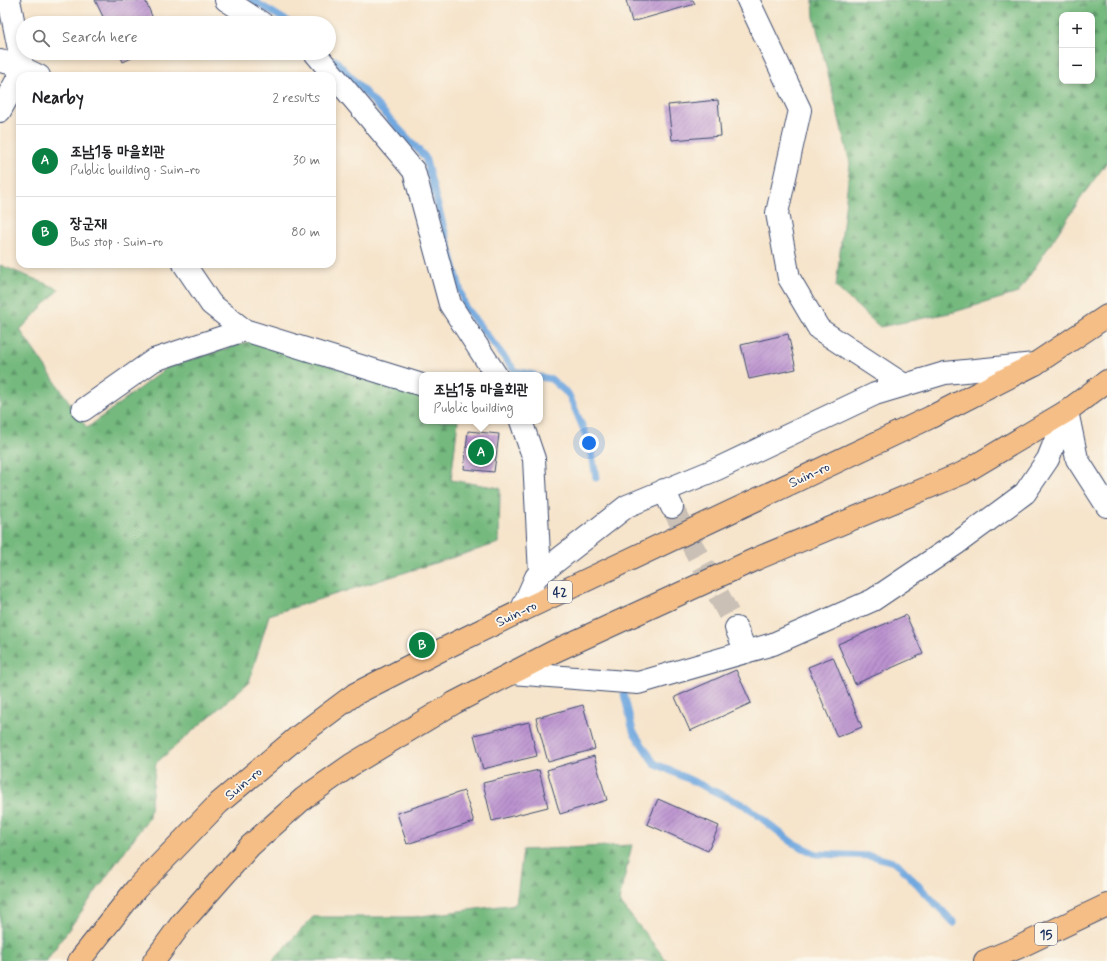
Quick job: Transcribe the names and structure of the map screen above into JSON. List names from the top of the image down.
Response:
{
  "streets": {
    "main road": ["Suin-ro", "42", "15"]
  },
  "page": {
    "map_buttons": ["+", "−"],
    "search": "Search here",
    "heading": ["Nearby", "2 results"],
    "list": [
      {
        "mark": "A",
        "name": "조남1동 마을회관",
        "note": "Public building · Suin-ro",
        "value": "30 m"
      },
      {
        "mark": "B",
        "name": "장군재",
        "note": "Bus stop · Suin-ro",
        "value": "80 m"
      }
    ],
    "popup": ["조남1동 마을회관", "Public building"],
    "pins": ["A", "B"]
  }
}
